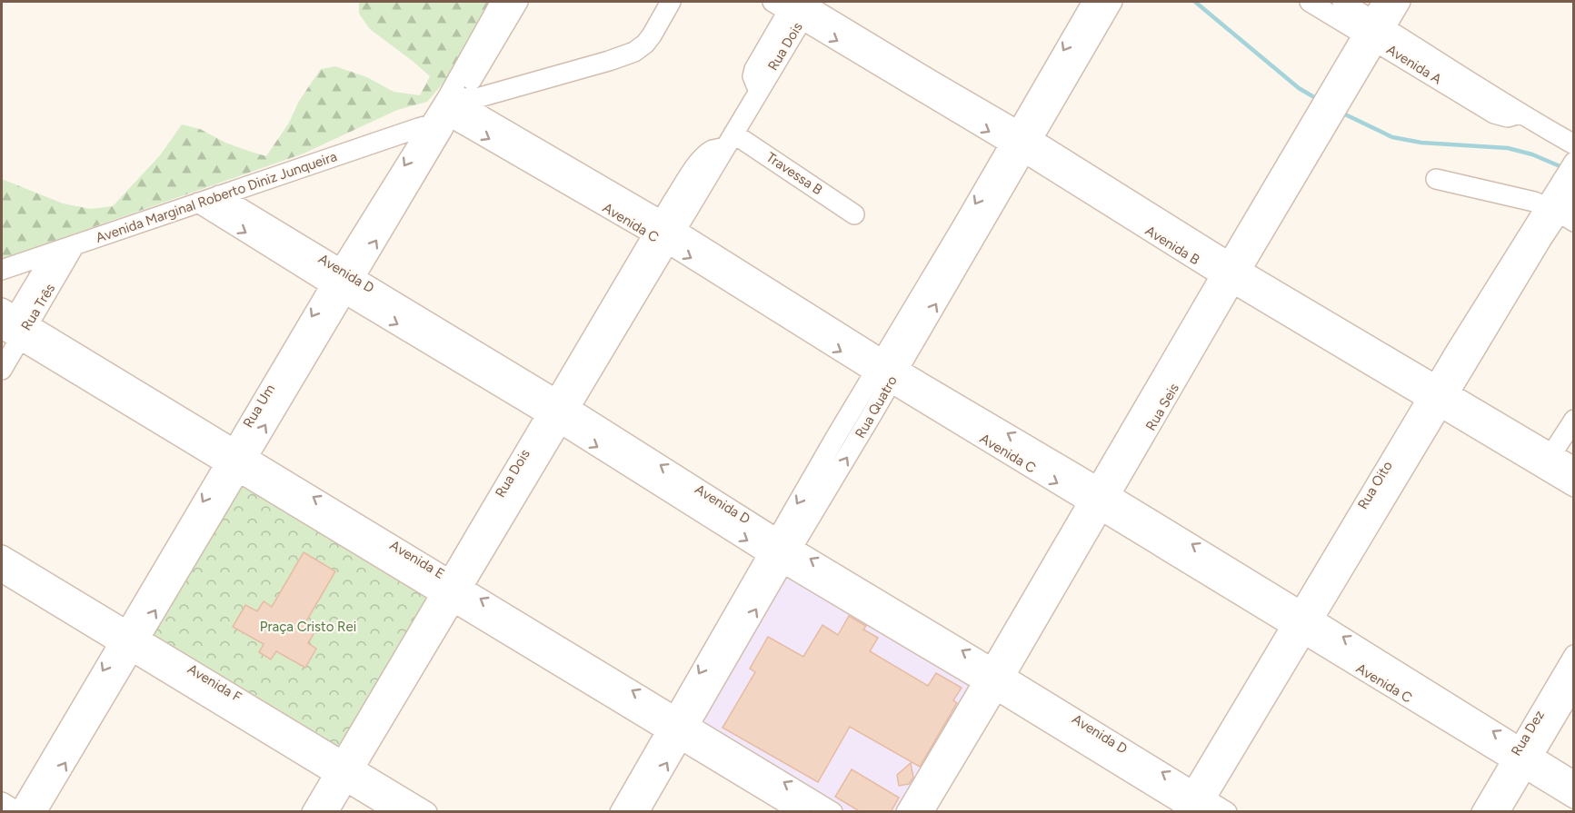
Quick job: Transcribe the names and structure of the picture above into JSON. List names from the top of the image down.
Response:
{
  "streets": {
    "street": [
      "Rua Dois",
      "Avenida A",
      "Travessa B",
      "Avenida Marginal Roberto Diniz Junqueira",
      "Avenida C",
      "Avenida B",
      "Avenida D",
      "Rua Três",
      "Rua Um",
      "Rua Quatro",
      "Rua Seis",
      "Rua Oito",
      "Avenida E",
      "Avenida F",
      "Rua Dez"
    ]
  },
  "crossings": [
    ["Rua Dois", "Travessa B"],
    ["Rua Dois", "Avenida C"],
    ["Rua Dois", "Avenida B"],
    ["Rua Dois", "Avenida D"],
    ["Rua Dois", "Avenida E"],
    ["Rua Dois", "Avenida F"],
    ["Avenida A", "Rua Seis"],
    ["Avenida Marginal Roberto Diniz Junqueira", "Avenida C"],
    ["Avenida Marginal Roberto Diniz Junqueira", "Avenida D"],
    ["Avenida Marginal Roberto Diniz Junqueira", "Rua Três"],
    ["Avenida Marginal Roberto Diniz Junqueira", "Rua Um"],
    ["Avenida C", "Rua Um"],
    ["Avenida C", "Rua Quatro"],
    ["Avenida C", "Rua Seis"],
    ["Avenida C", "Rua Oito"],
    ["Avenida C", "Rua Dez"],
    ["Avenida B", "Rua Quatro"],
    ["Avenida B", "Rua Seis"],
    ["Avenida B", "Rua Oito"],
    ["Avenida D", "Rua Um"],
    ["Avenida D", "Rua Quatro"],
    ["Avenida D", "Rua Seis"],
    ["Avenida D", "Rua Oito"],
    ["Rua Três", "Avenida E"],
    ["Rua Um", "Avenida E"],
    ["Rua Um", "Avenida F"],
    ["Rua Quatro", "Avenida E"]
  ],
  "parks": ["Praça Cristo Rei"]
}
